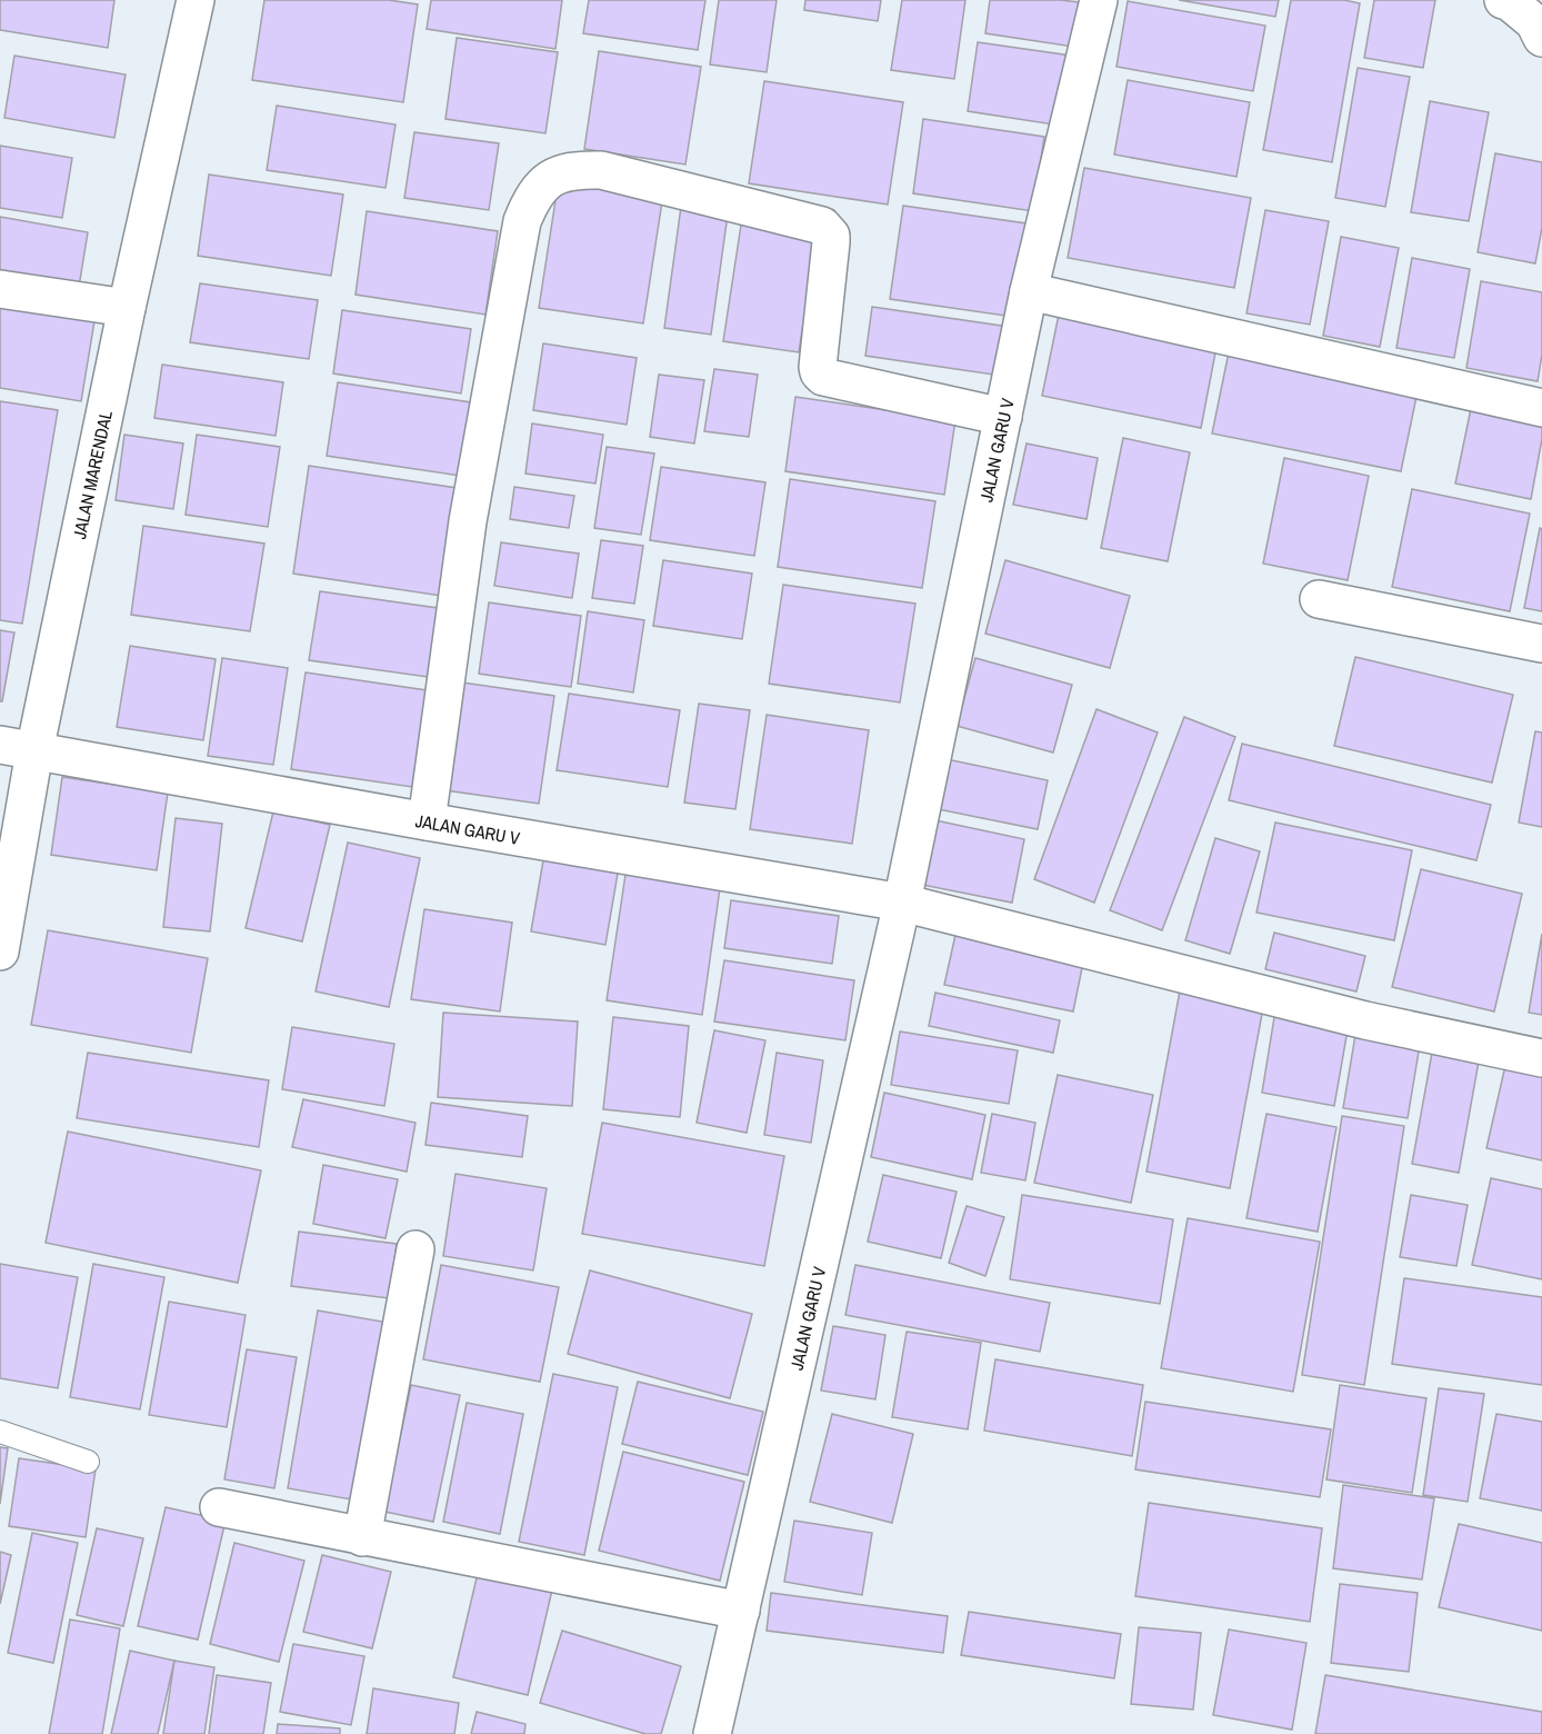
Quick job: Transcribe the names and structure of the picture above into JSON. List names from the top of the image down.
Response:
{
  "streets": {
    "street": ["JALAN GARU V", "JALAN MARENDAL"]
  },
  "crossings": [
    ["JALAN GARU V", "JALAN MARENDAL"]
  ]
}
